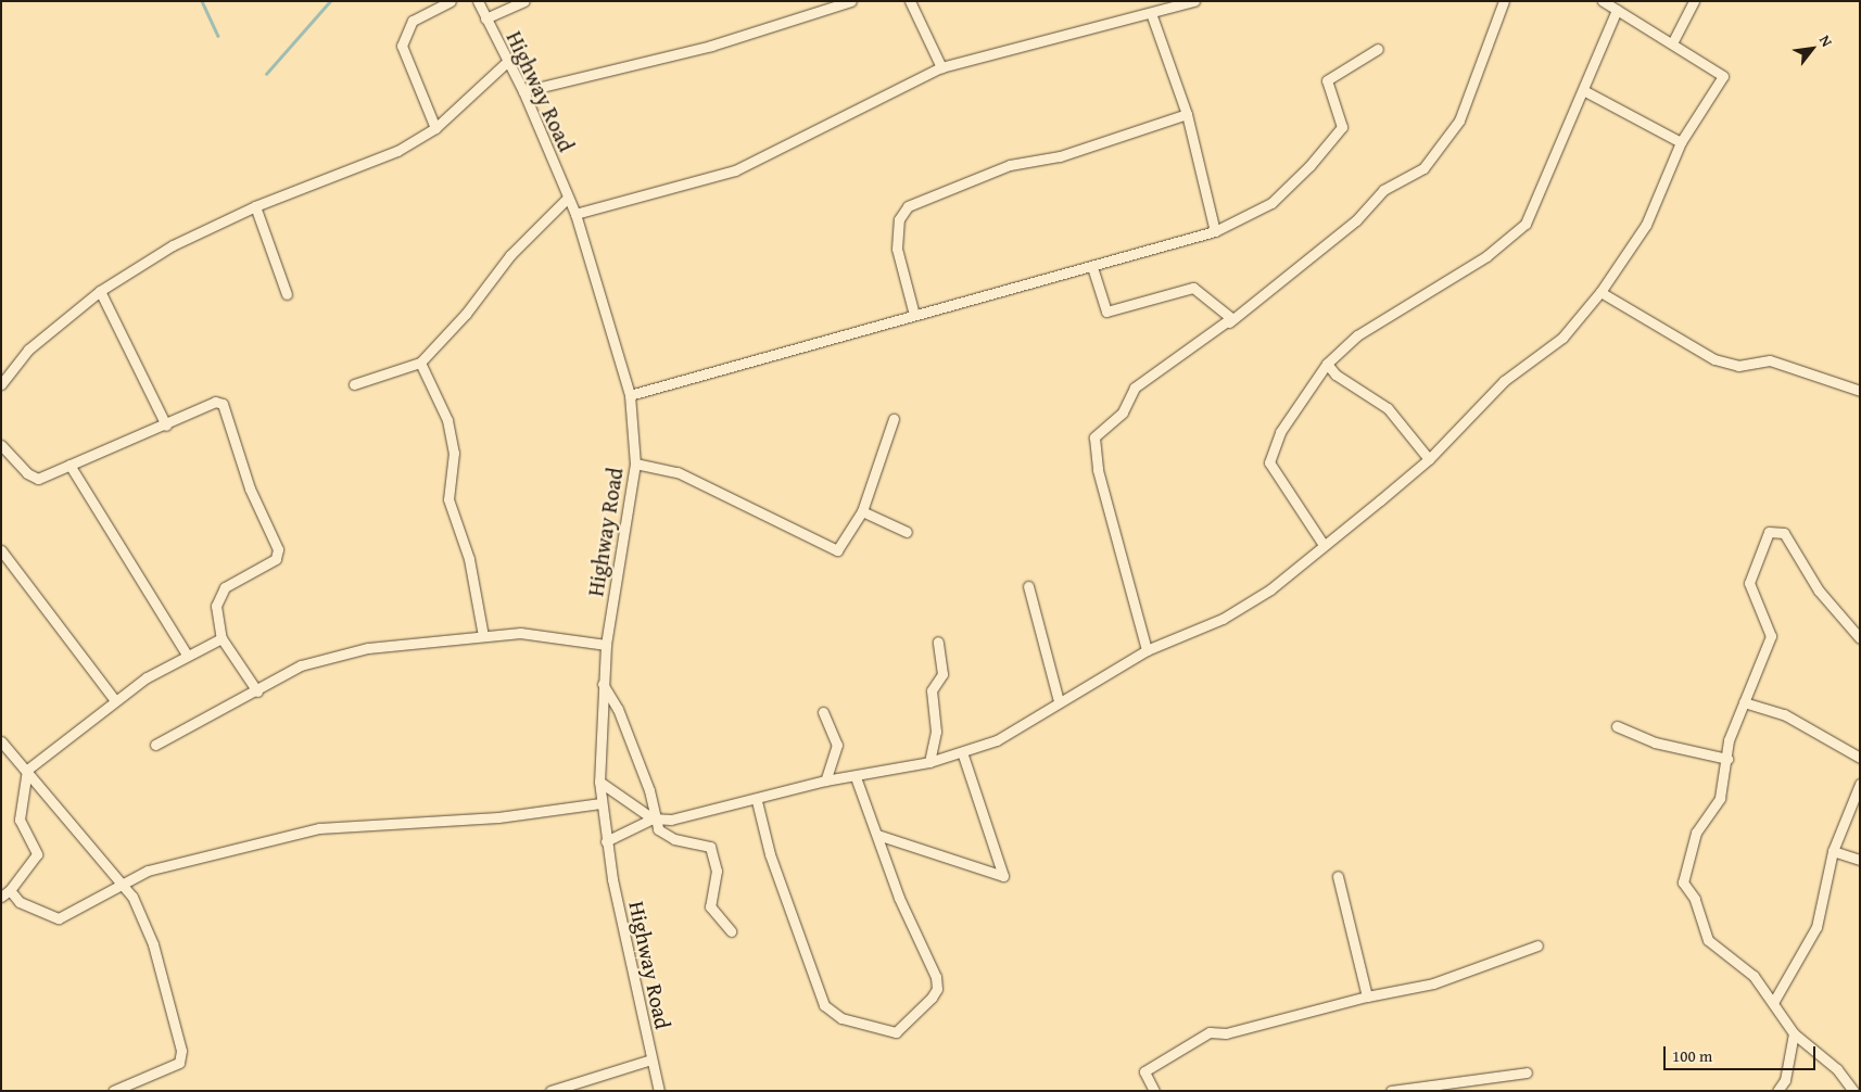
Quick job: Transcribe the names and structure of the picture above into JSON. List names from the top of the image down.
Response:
{
  "streets": {
    "street": ["Highway Road"]
  },
  "scale_bar": "100 m",
  "north": "top right"
}
